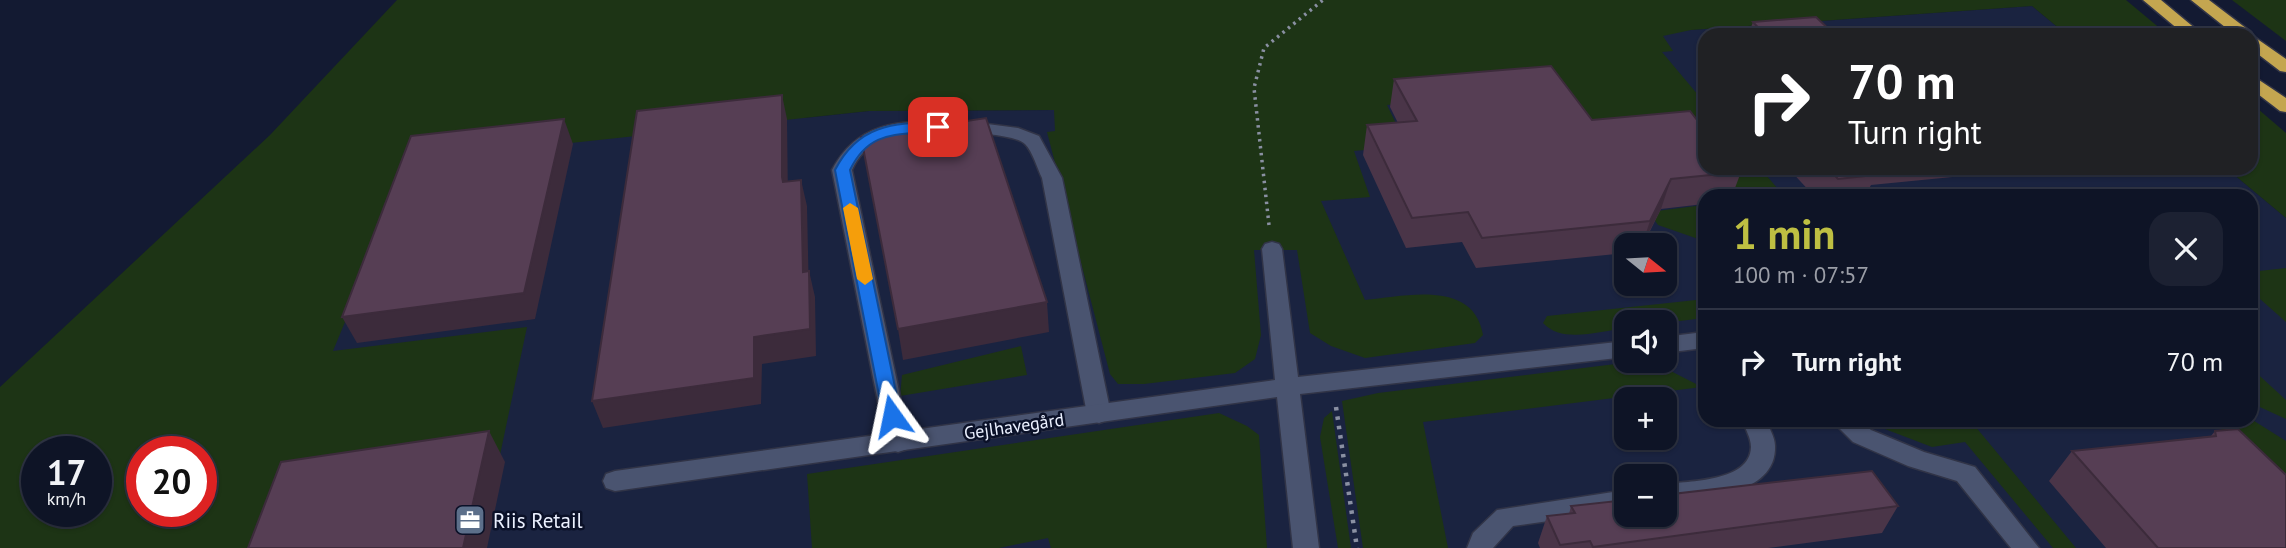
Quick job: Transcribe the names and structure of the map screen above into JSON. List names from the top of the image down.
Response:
{
  "streets": {
    "street": ["Gejlhavegård"]
  },
  "places": {
    "office": ["Riis Retail"]
  },
  "north": "right",
  "page": {
    "turn": ["70 m", "Turn right"],
    "heading": ["1 min", "100 m · 07:57"],
    "map_buttons": ["+", "−"],
    "list": [
      {
        "name": "Turn right",
        "value": "70 m"
      }
    ],
    "speed": "17 km/h",
    "limit": "20"
  }
}
